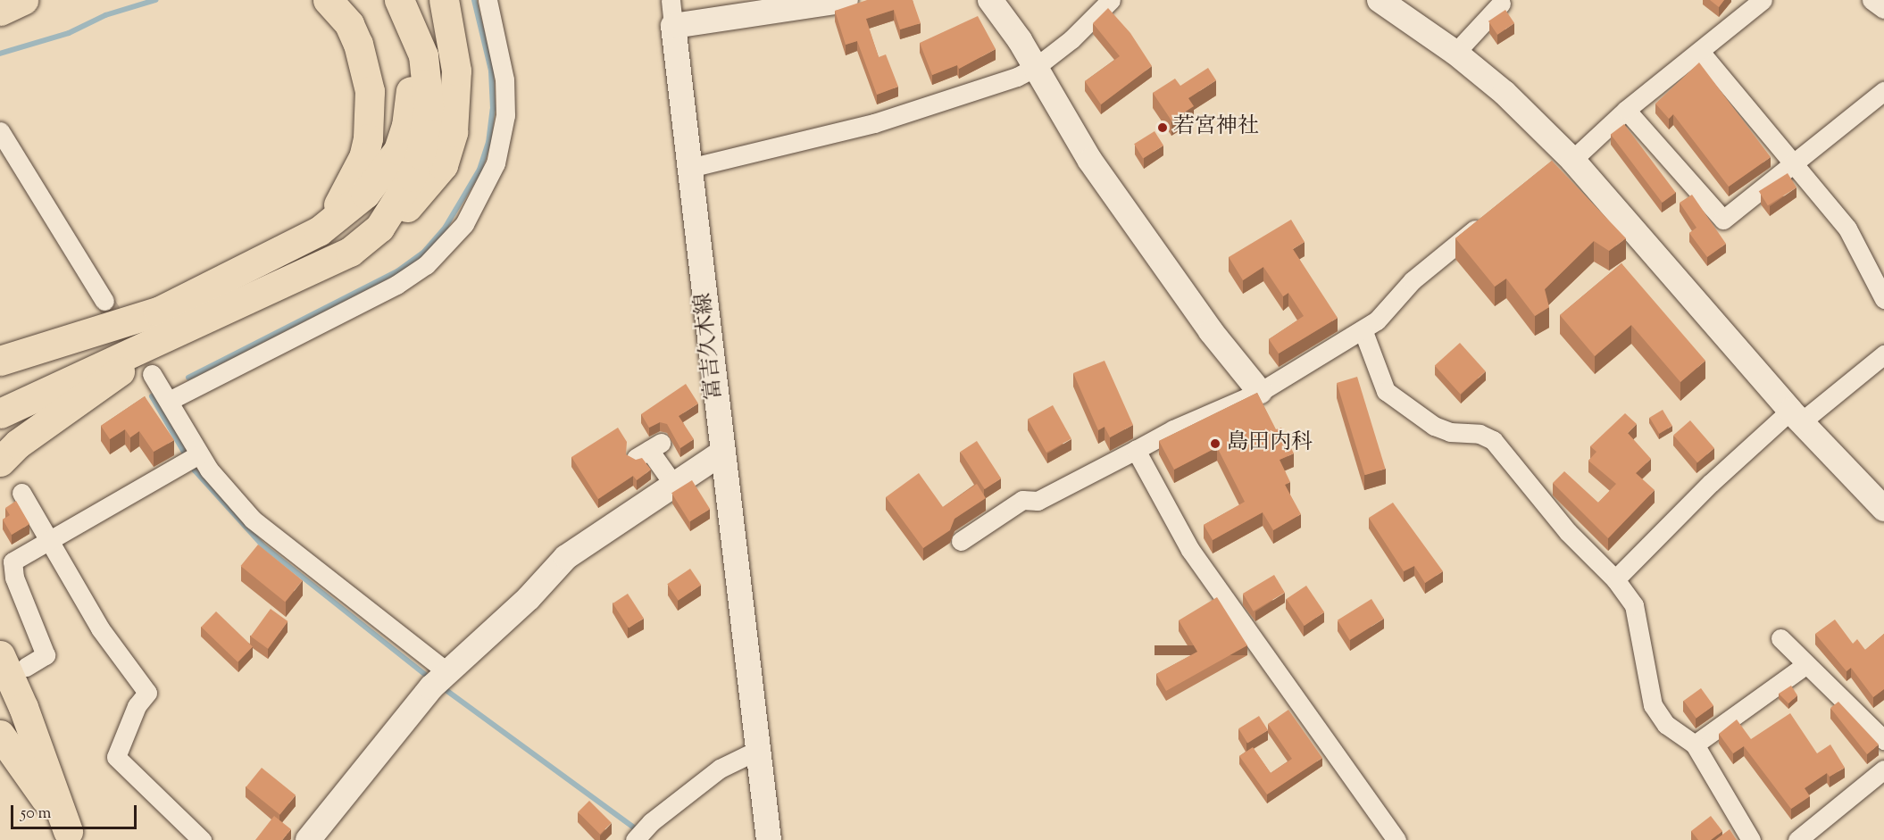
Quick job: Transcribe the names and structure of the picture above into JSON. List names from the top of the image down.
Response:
{
  "streets": {
    "street": ["富吉久木線"]
  },
  "places": ["若宮神社", "島田内科"],
  "scale_bar": "50 m"
}
